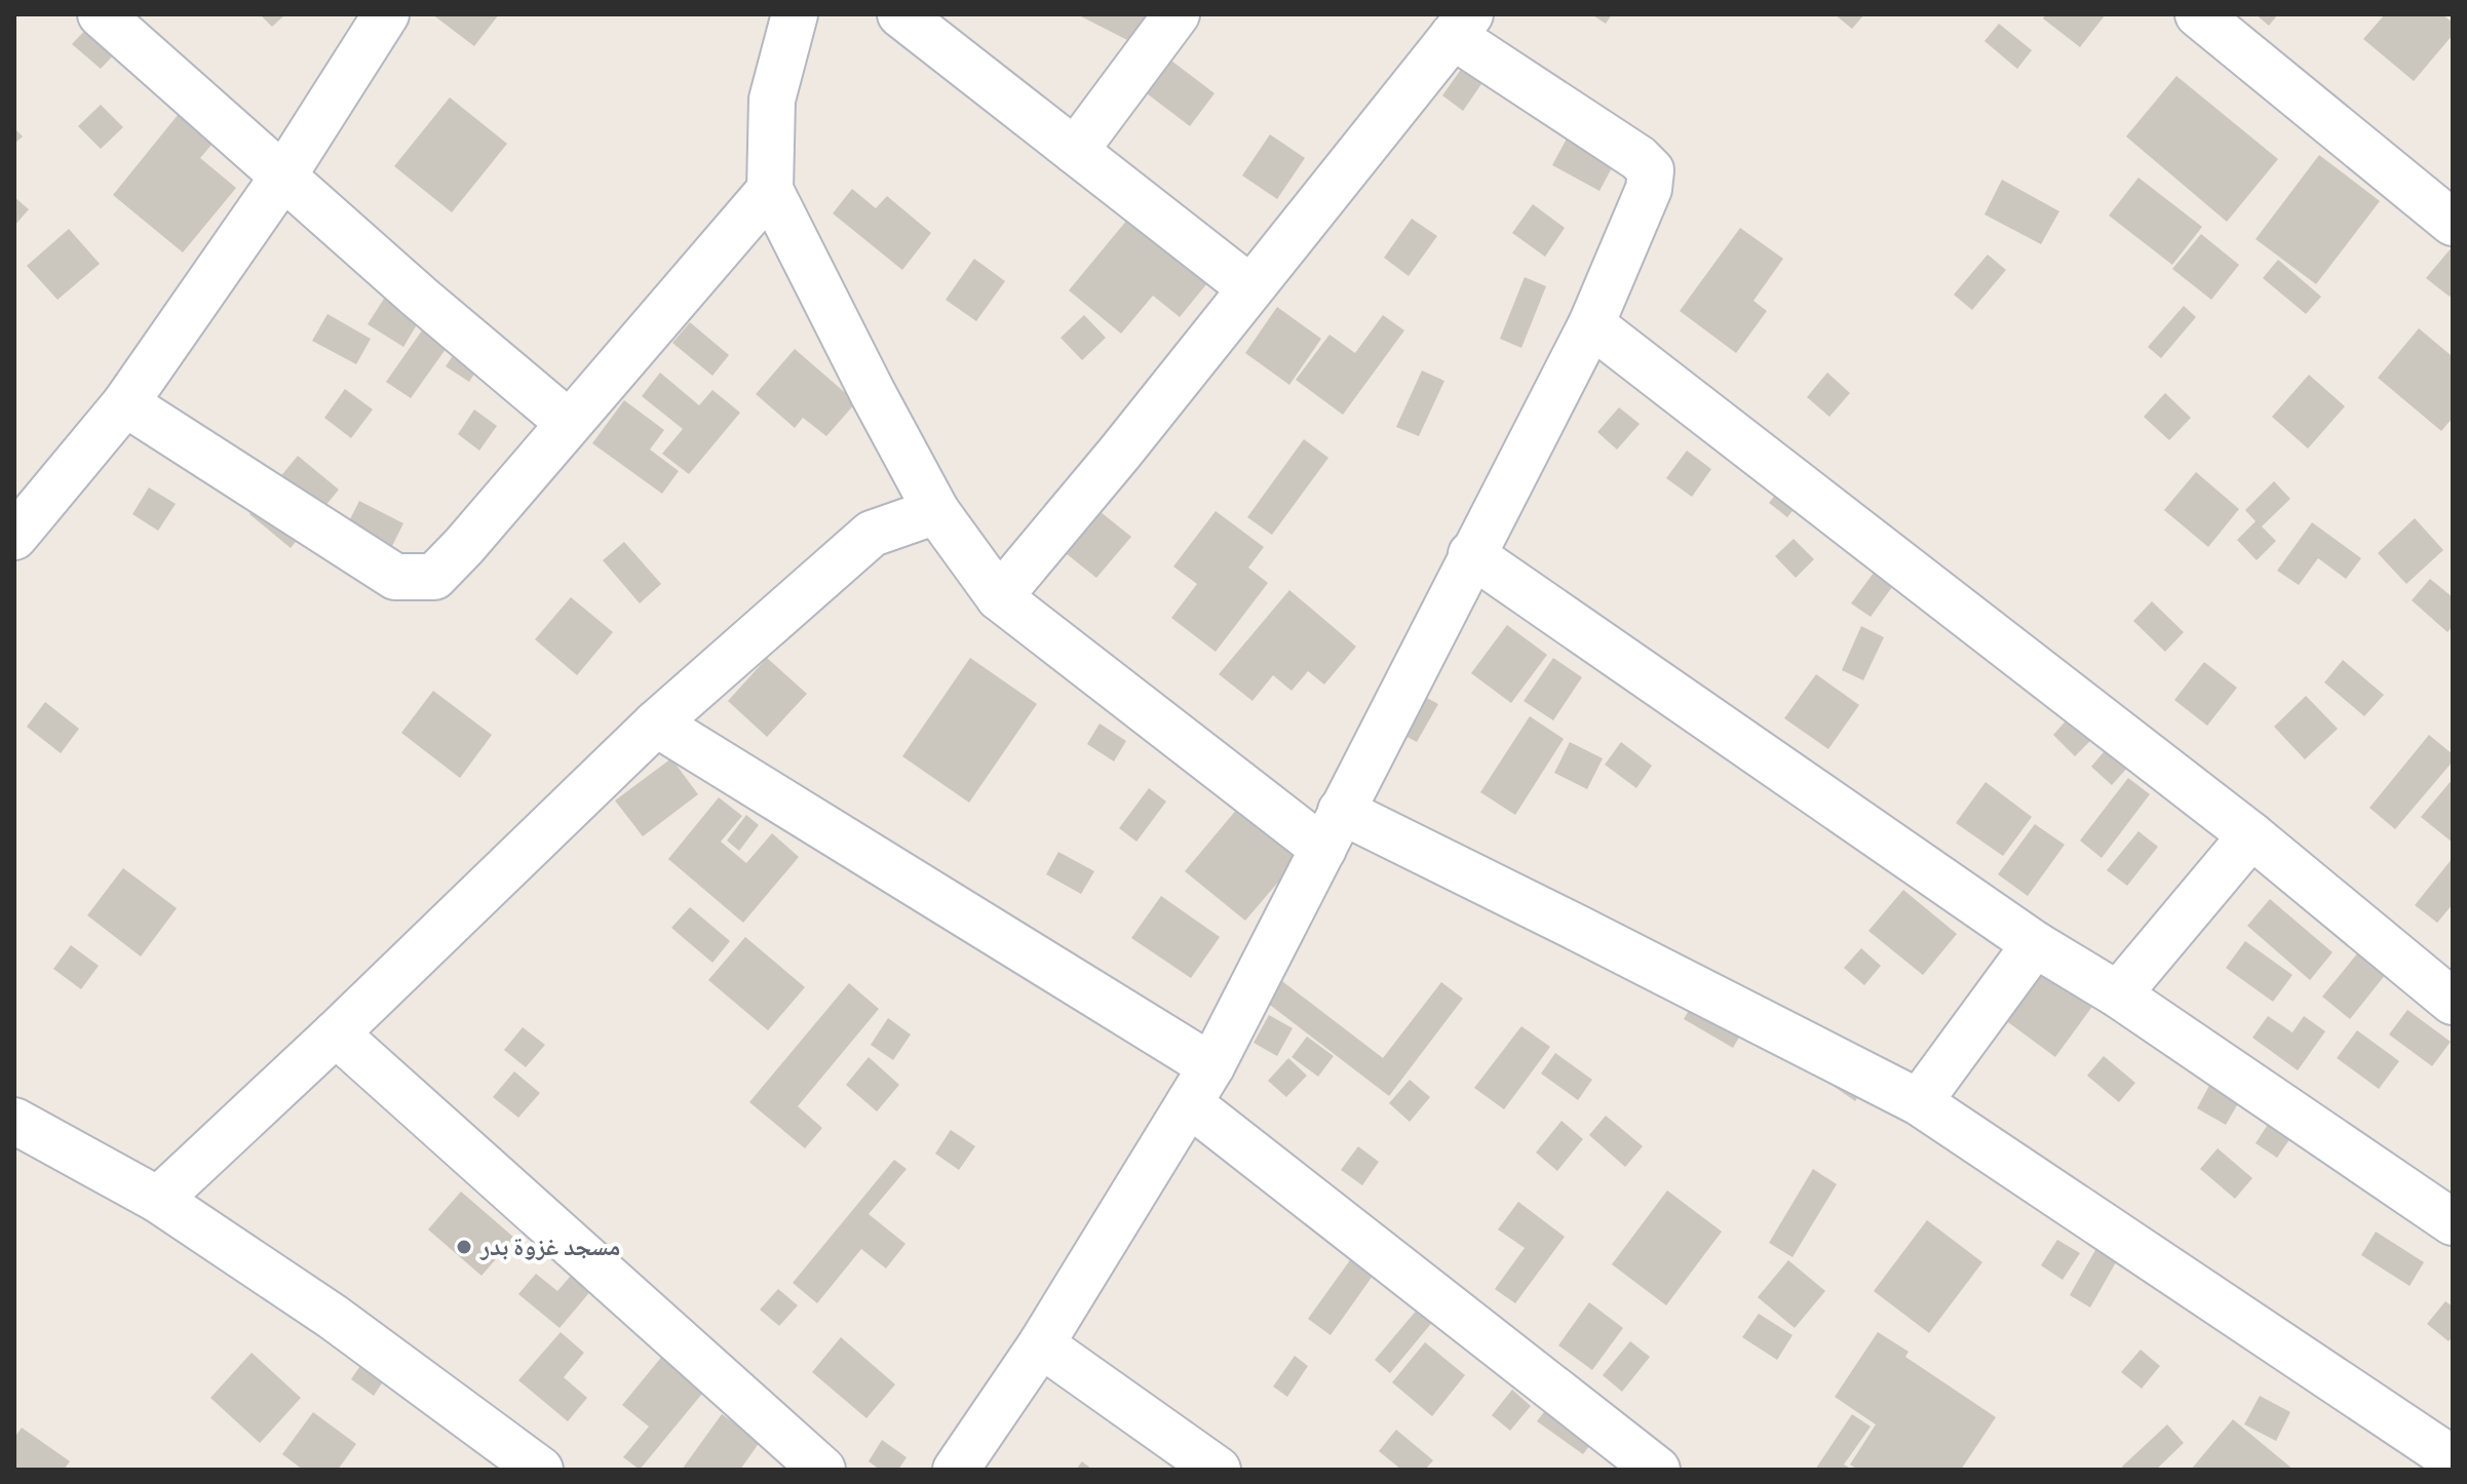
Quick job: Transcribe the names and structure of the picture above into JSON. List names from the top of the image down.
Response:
{
  "places": ["مسجد غزوة بدر"]
}
